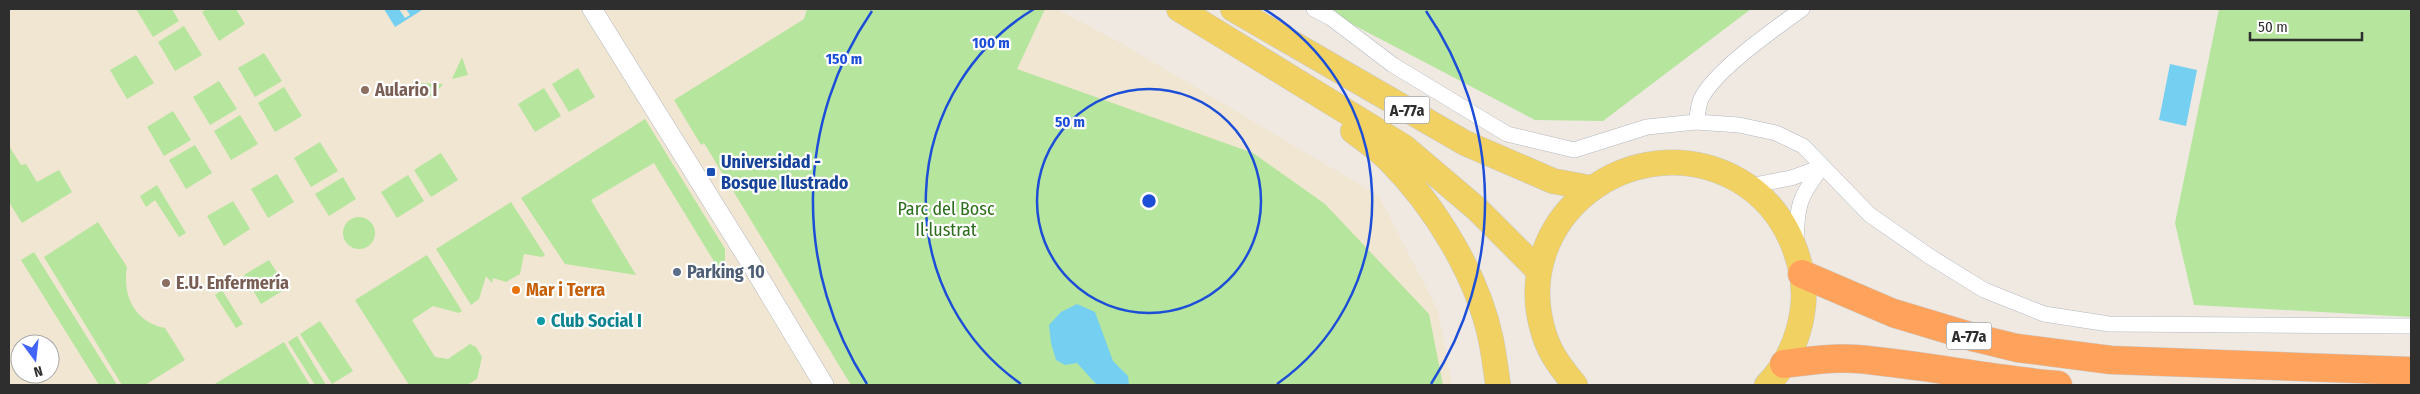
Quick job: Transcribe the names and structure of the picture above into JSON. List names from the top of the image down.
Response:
{
  "streets": {
    "highway": ["A-77a"]
  },
  "parks": ["Parc del Bosc Il·lustrat"],
  "places": {
    "other": [
      "Aulario I",
      "Parking 10",
      "E.U. Enfermería",
      "Mar i Terra",
      "Club Social I"
    ],
    "transit": ["Universidad - Bosque Ilustrado"]
  },
  "scale_bar": "50 m",
  "north": "bottom",
  "rings": ["100 m", "150 m", "50 m"]
}
